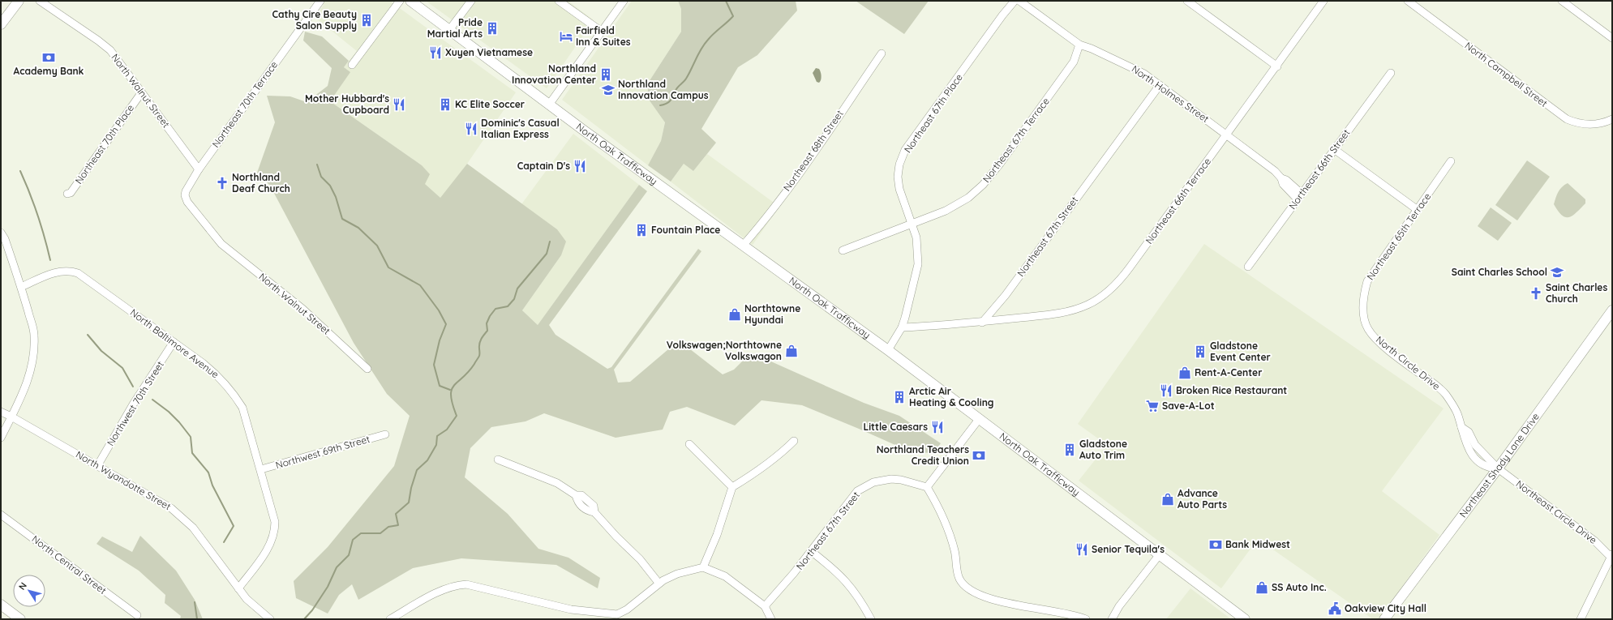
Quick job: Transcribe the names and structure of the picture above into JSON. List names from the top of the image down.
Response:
{
  "streets": {
    "main road": ["North Oak Trafficway", "Northeast Shady Lane Drive"],
    "street": [
      "North Campbell Street",
      "North Walnut Street",
      "North Holmes Street",
      "Northeast 70th Terrace",
      "Northeast 67th Place",
      "Northeast 67th Terrace",
      "Northeast 70th Place",
      "Northeast 68th Street",
      "Northeast 66th Street",
      "Northeast 66th Terrace",
      "Northeast 67th Street",
      "Northeast 65th Terrace",
      "North Baltimore Avenue",
      "North Circle Drive",
      "Northwest 70th Street",
      "Northwest 69th Street",
      "North Wyandotte Street",
      "Northeast Circle Drive",
      "North Central Street"
    ]
  },
  "crossings": [
    ["North Walnut Street", "Northeast 70th Terrace"],
    ["North Walnut Street", "Northeast 70th Place"],
    ["North Holmes Street", "Northeast 67th Terrace"],
    ["North Holmes Street", "Northeast 66th Street"],
    ["North Holmes Street", "Northeast 66th Terrace"],
    ["North Holmes Street", "Northeast 67th Street"],
    ["Northeast 67th Place", "Northeast 67th Terrace"],
    ["Northeast 67th Place", "North Oak Trafficway"],
    ["Northeast 68th Street", "North Oak Trafficway"],
    ["Northeast 66th Terrace", "Northeast 67th Street"],
    ["Northeast 65th Terrace", "North Circle Drive"],
    ["North Baltimore Avenue", "Northwest 70th Street"],
    ["North Baltimore Avenue", "Northwest 69th Street"],
    ["North Baltimore Avenue", "North Wyandotte Street"],
    ["North Circle Drive", "Northeast Shady Lane Drive"],
    ["North Circle Drive", "Northeast Circle Drive"],
    ["Northwest 70th Street", "North Wyandotte Street"],
    ["Northeast Shady Lane Drive", "Northeast Circle Drive"]
  ],
  "places": {
    "building": [
      "Cathy Cire Beauty Salon Supply",
      "Pride Martial Arts",
      "Northland Innovation Center",
      "KC Elite Soccer",
      "Fountain Place",
      "Gladstone Event Center",
      "Arctic Air Heating & Cooling",
      "Gladstone Auto Trim"
    ],
    "hotel": ["Fairfield Inn & Suites"],
    "restaurant": [
      "Xuyen Vietnamese",
      "Mother Hubbard's Cupboard",
      "Dominic's Casual Italian Express",
      "Captain D's",
      "Broken Rice Restaurant",
      "Little Caesars",
      "Senior Tequila's"
    ],
    "bank": ["Academy Bank", "Northland Teachers Credit Union", "Bank Midwest"],
    "school or university": ["Northland Innovation Campus", "Saint Charles School"],
    "church": ["Northland Deaf Church", "Saint Charles Church"],
    "shop": [
      "Northtowne Hyundai",
      "Volkswagen;Northtowne Volkswagon",
      "Rent-A-Center",
      "Advance Auto Parts",
      "SS Auto Inc."
    ],
    "supermarket": ["Save-A-Lot"],
    "public building": ["Oakview City Hall"]
  },
  "north": "top left"
}
